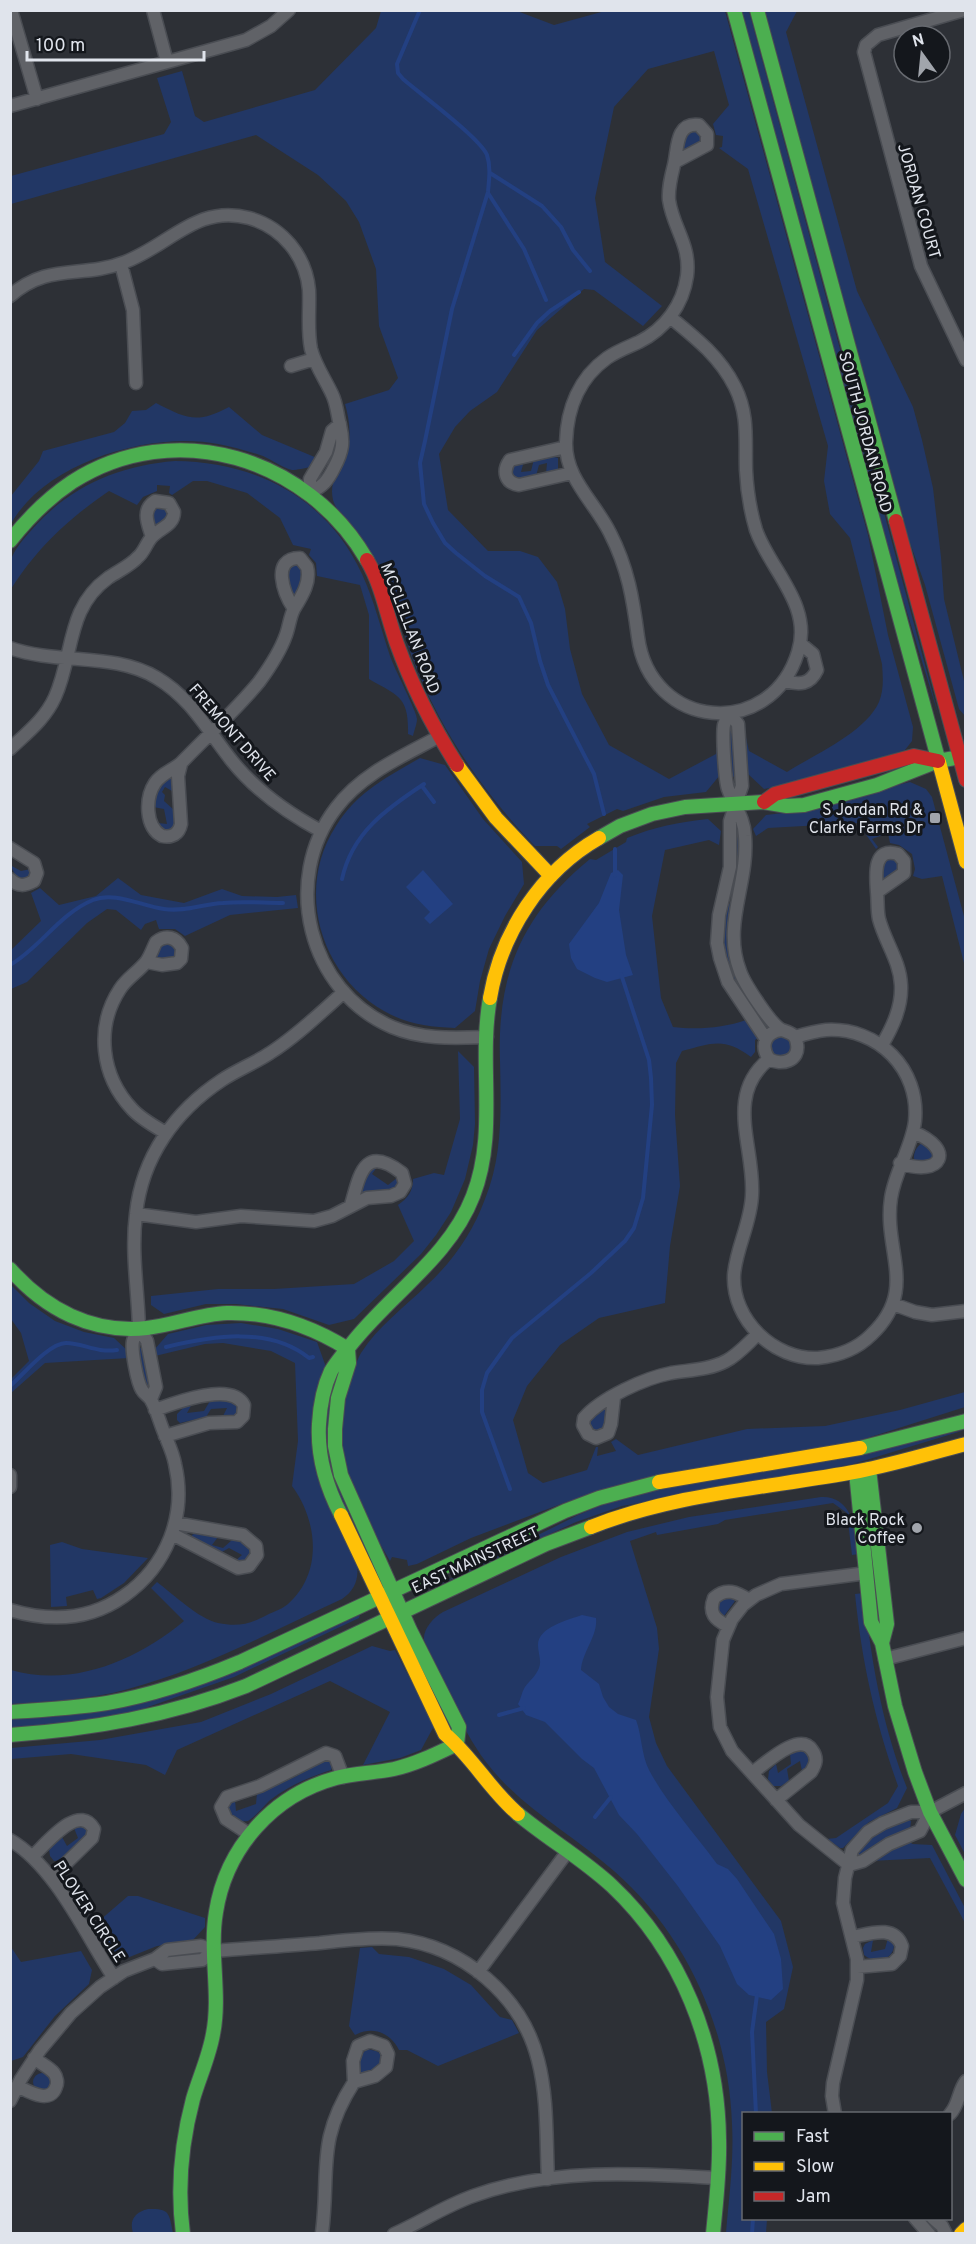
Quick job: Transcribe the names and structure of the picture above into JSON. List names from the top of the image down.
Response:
{
  "streets": {
    "street": [
      "JORDAN COURT",
      "SOUTH JORDAN ROAD",
      "MCCLELLAN ROAD",
      "FREMONT DRIVE",
      "EAST MAINSTREET",
      "PLOVER CIRCLE"
    ]
  },
  "places": {
    "transit": ["S Jordan Rd & Clarke Farms Dr"],
    "other": ["Black Rock Coffee"]
  },
  "legend": ["Fast", "Slow", "Jam"],
  "scale_bar": "100 m",
  "north": "top"
}
